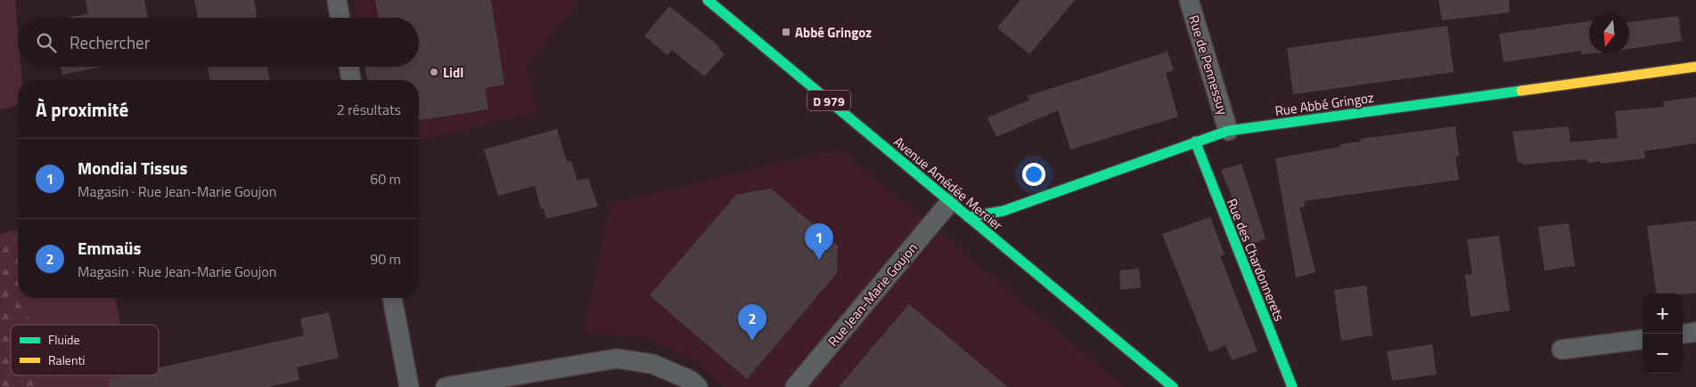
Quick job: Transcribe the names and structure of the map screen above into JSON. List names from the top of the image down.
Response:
{
  "streets": {
    "street": [
      "Rue de Pennessuy",
      "D 979",
      "Rue Abbé Gringoz",
      "Avenue Amédée Mercier",
      "Rue des Chardonnerets",
      "Rue Jean-Marie Goujon"
    ]
  },
  "crossings": [
    ["Rue de Pennessuy", "Rue Abbé Gringoz"],
    ["Rue Abbé Gringoz", "Avenue Amédée Mercier"],
    ["Rue Abbé Gringoz", "Rue des Chardonnerets"],
    ["Avenue Amédée Mercier", "Rue Jean-Marie Goujon"]
  ],
  "places": {
    "transit": ["Abbé Gringoz"],
    "other": ["Lidl"]
  },
  "legend": ["Fluide", "Ralenti"],
  "north": "bottom",
  "page": {
    "search": "Rechercher",
    "heading": ["À proximité", "2 résultats"],
    "list": [
      {
        "mark": "1",
        "name": "Mondial Tissus",
        "note": "Magasin · Rue Jean-Marie Goujon",
        "value": "60 m"
      },
      {
        "mark": "2",
        "name": "Emmaüs",
        "note": "Magasin · Rue Jean-Marie Goujon",
        "value": "90 m"
      }
    ],
    "pins": ["1", "2"],
    "map_buttons": ["+", "−"]
  }
}
